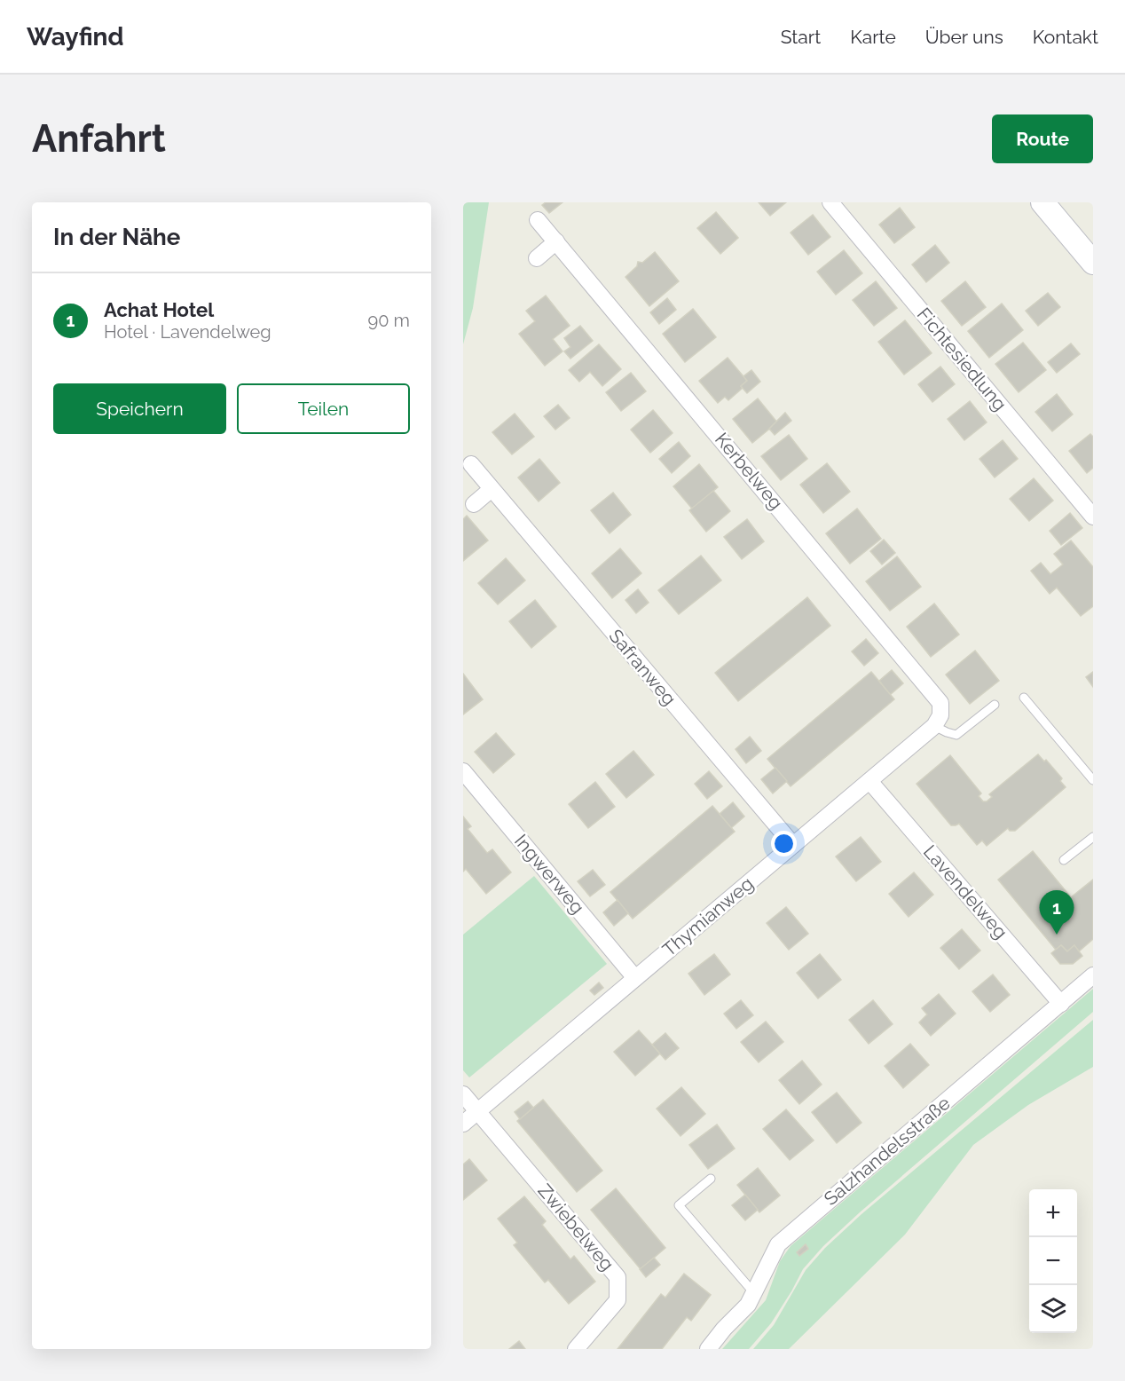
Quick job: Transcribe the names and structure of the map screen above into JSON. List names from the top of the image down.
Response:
{
  "streets": {
    "street": [
      "Fichtesiedlung",
      "Kerbelweg",
      "Safranweg",
      "Ingwerweg",
      "Lavendelweg",
      "Thymianweg",
      "Salzhandelsstraße",
      "Zwiebelweg"
    ]
  },
  "crossings": [
    ["Kerbelweg", "Thymianweg"],
    ["Safranweg", "Thymianweg"],
    ["Ingwerweg", "Thymianweg"],
    ["Lavendelweg", "Thymianweg"],
    ["Lavendelweg", "Salzhandelsstraße"],
    ["Thymianweg", "Zwiebelweg"]
  ],
  "page": {
    "header": "Wayfind",
    "nav": [
      "Start",
      "Karte",
      "Über uns",
      "Kontakt"
    ],
    "buttons": [
      "Route",
      ["Speichern", "Teilen"]
    ],
    "title": "Anfahrt",
    "heading": "In der Nähe",
    "list": [
      {
        "mark": "1",
        "name": "Achat Hotel",
        "note": "Hotel · Lavendelweg",
        "value": "90 m"
      }
    ],
    "pins": "1",
    "map_buttons": ["+", "−"]
  }
}
